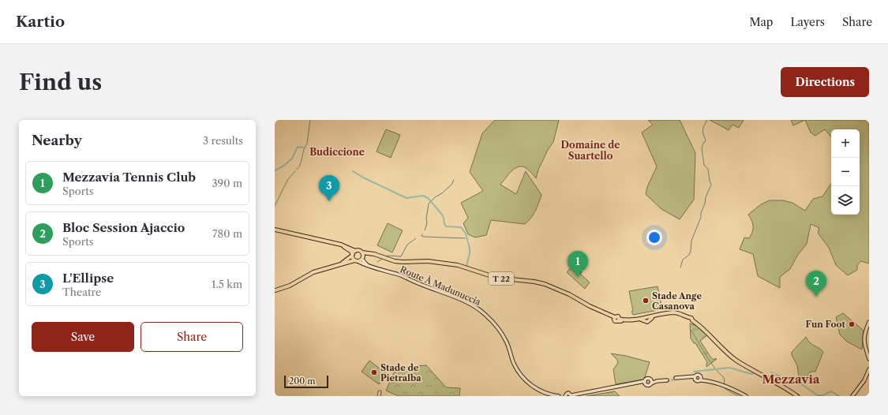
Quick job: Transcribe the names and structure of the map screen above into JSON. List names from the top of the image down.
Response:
{
  "streets": {
    "main road": ["T 22", "Route À Madunuccia"]
  },
  "crossings": [
    ["T 22", "Route À Madunuccia"]
  ],
  "districts": ["Domaine de Suartello", "Budiccione", "Mezzavia"],
  "places": ["Stade Ange Casanova", "Fun Foot", "Stade de Pietralba"],
  "scale_bar": "200 m",
  "page": {
    "header": "Kartio",
    "nav": ["Map", "Layers", "Share"],
    "buttons": [
      "Directions",
      ["Save", "Share"]
    ],
    "title": "Find us",
    "heading": ["Nearby", "3 results"],
    "map_buttons": ["+", "−"],
    "list": [
      {
        "mark": "1",
        "name": "Mezzavia Tennis Club",
        "note": "Sports",
        "value": "390 m"
      },
      {
        "mark": "2",
        "name": "Bloc Session Ajaccio",
        "note": "Sports",
        "value": "780 m"
      },
      {
        "mark": "3",
        "name": "L'Ellipse",
        "note": "Theatre",
        "value": "1.5 km"
      }
    ],
    "pins": ["3", "1", "2"],
    "scale": "200 m"
  }
}
